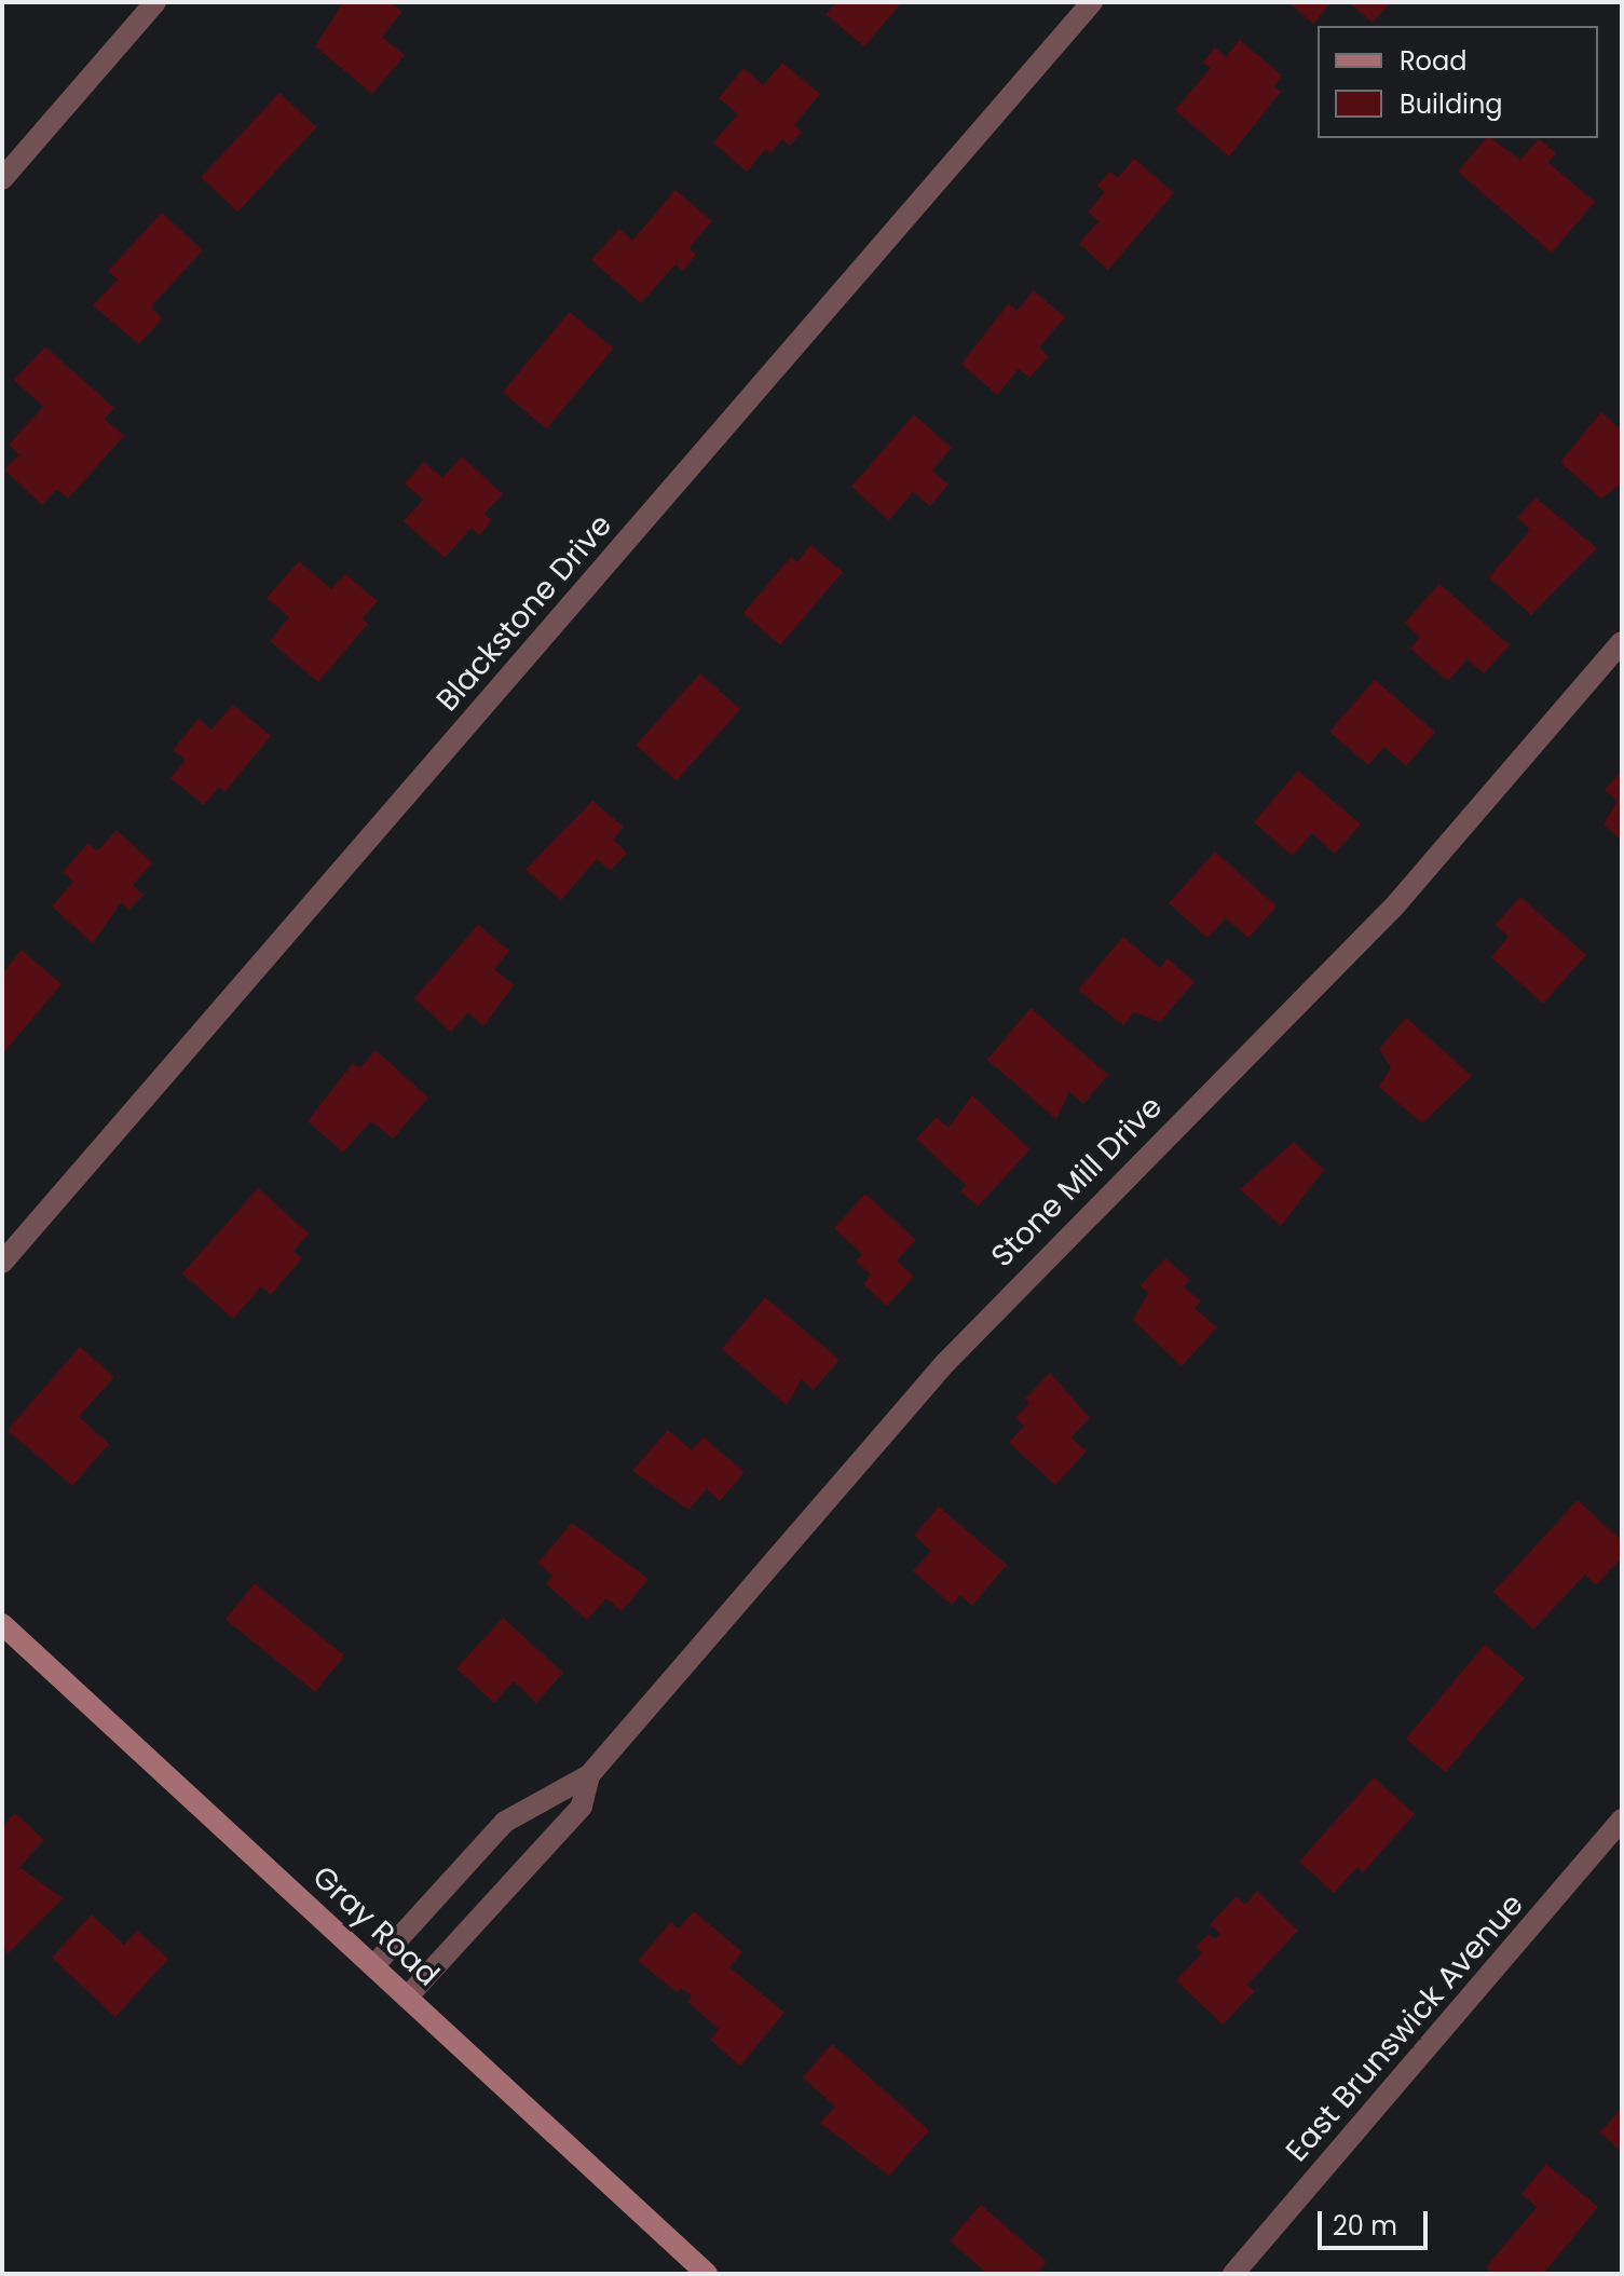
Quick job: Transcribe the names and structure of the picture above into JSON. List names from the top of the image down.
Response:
{
  "streets": {
    "street": [
      "Blackstone Drive",
      "Stone Mill Drive",
      "Gray Road",
      "East Brunswick Avenue"
    ]
  },
  "crossings": [
    ["Stone Mill Drive", "Gray Road"]
  ],
  "legend": ["Road", "Building"],
  "scale_bar": "20 m"
}
